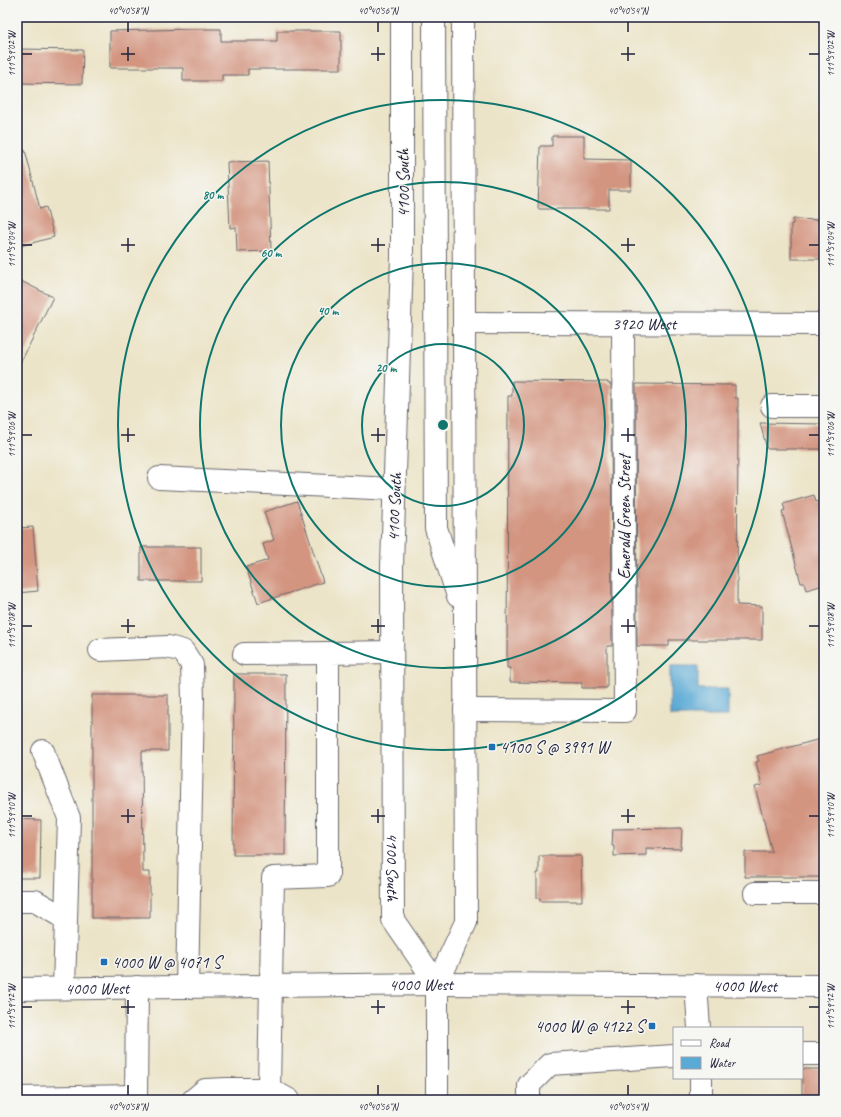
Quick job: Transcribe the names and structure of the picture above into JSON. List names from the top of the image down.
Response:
{
  "streets": {
    "main road": [
      "4100 South",
      "3920 West",
      "Emerald Green Street",
      "4000 West"
    ]
  },
  "crossings": [
    ["4100 South", "4000 West"],
    ["3920 West", "Emerald Green Street"]
  ],
  "places": {
    "transit": ["4100 S @ 3991 W", "4000 W @ 4071 S", "4000 W @ 4122 S"]
  },
  "legend": ["Road", "Water"],
  "coordinates": [
    "40°40'58\"N",
    "40°40'56\"N",
    "40°40'54\"N",
    "111°59'02\"W",
    "111°59'04\"W",
    "111°59'06\"W",
    "111°59'08\"W",
    "111°59'10\"W",
    "111°59'12\"W"
  ],
  "rings": [
    "80 m",
    "60 m",
    "40 m",
    "20 m"
  ]
}
